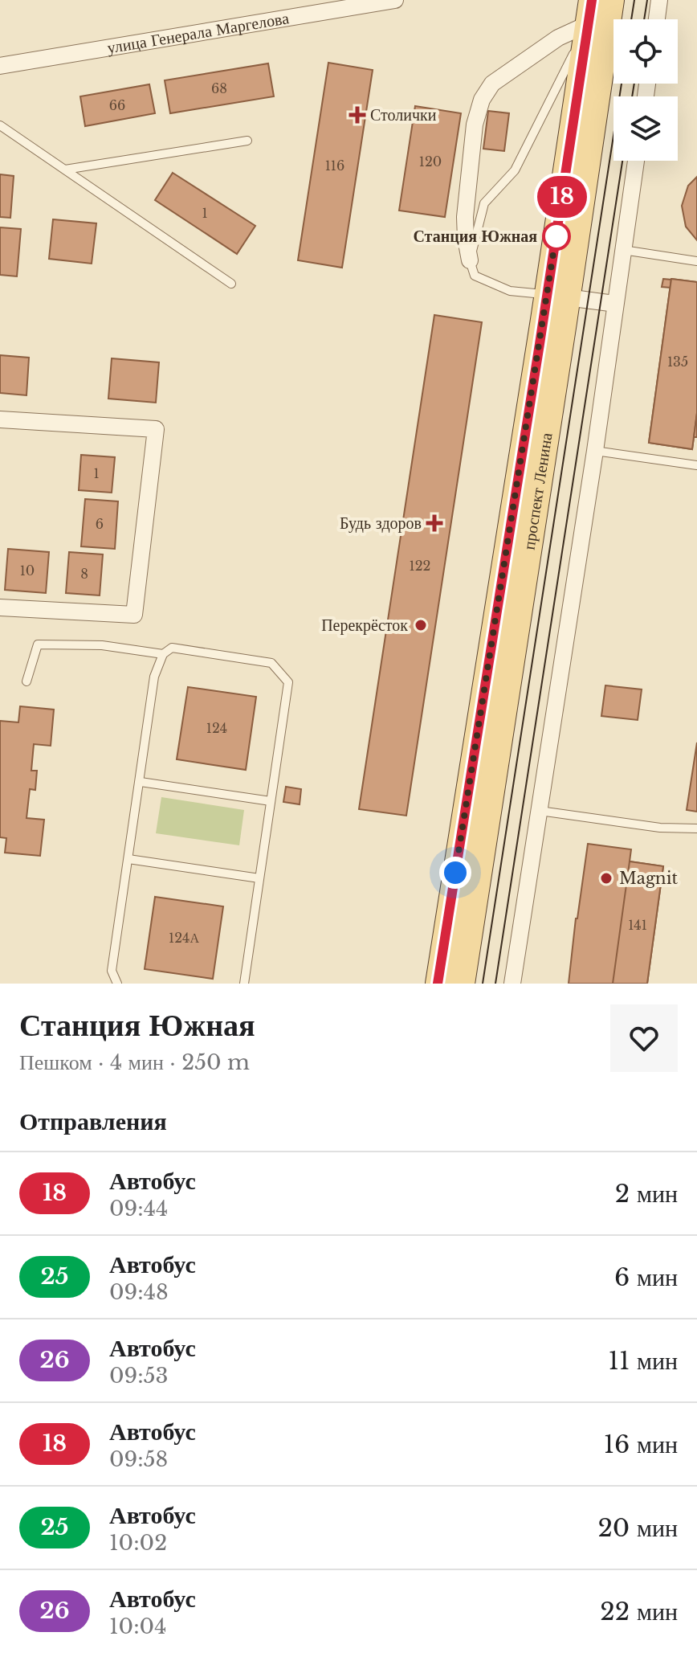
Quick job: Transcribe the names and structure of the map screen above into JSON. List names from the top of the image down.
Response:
{
  "streets": {
    "main road": ["проспект Ленина"],
    "street": ["улица Генерала Маргелова"]
  },
  "places": {
    "health": ["Столички", "Будь здоров"],
    "other": ["Станция Южная", "Перекрёсток", "Magnit"]
  },
  "lines": ["bus line 18"],
  "house_numbers": [
    "68",
    "66",
    "120",
    "116",
    "1",
    "135",
    "1",
    "6",
    "122",
    "10",
    "8",
    "124",
    "141",
    "124А"
  ],
  "page": {
    "on_map": "18",
    "heading": [
      ["Станция Южная", "Пешком · 4 мин · 250 m"],
      "Отправления"
    ],
    "list": [
      {
        "mark": "18",
        "name": "Автобус",
        "note": "09:44",
        "value": "2 мин"
      },
      {
        "mark": "25",
        "name": "Автобус",
        "note": "09:48",
        "value": "6 мин"
      },
      {
        "mark": "26",
        "name": "Автобус",
        "note": "09:53",
        "value": "11 мин"
      },
      {
        "mark": "18",
        "name": "Автобус",
        "note": "09:58",
        "value": "16 мин"
      },
      {
        "mark": "25",
        "name": "Автобус",
        "note": "10:02",
        "value": "20 мин"
      },
      {
        "mark": "26",
        "name": "Автобус",
        "note": "10:04",
        "value": "22 мин"
      }
    ]
  }
}
